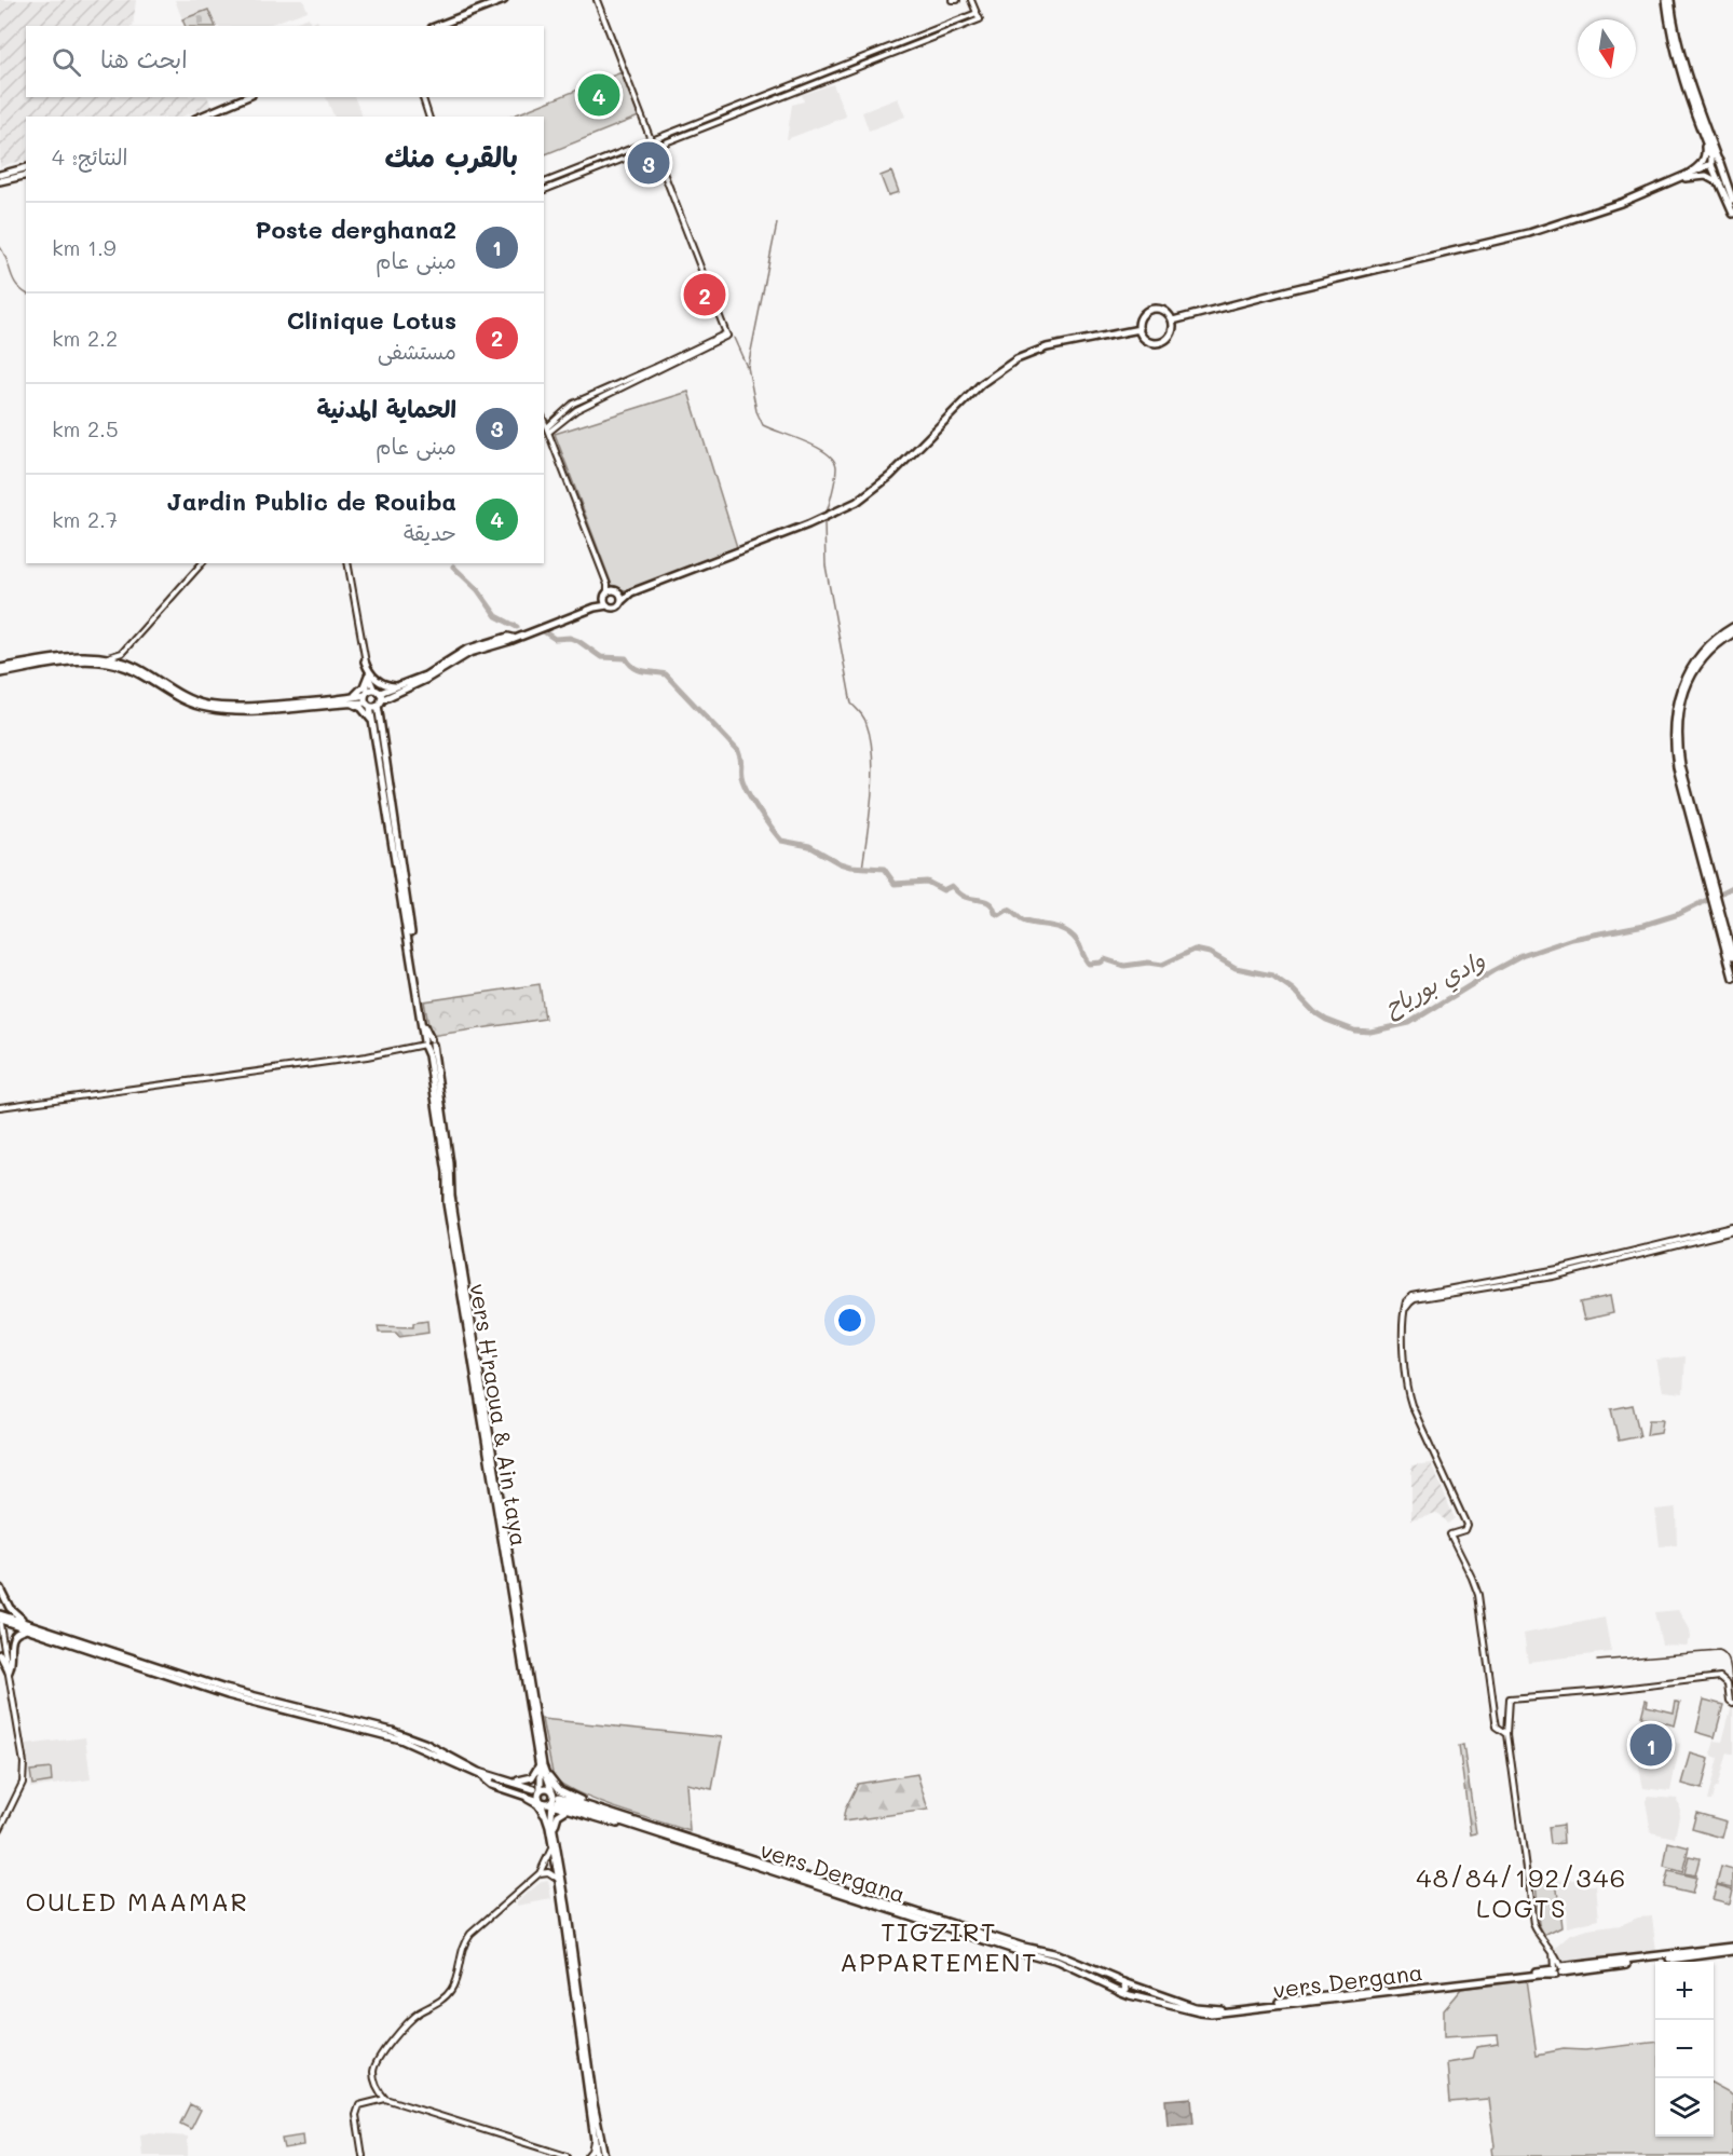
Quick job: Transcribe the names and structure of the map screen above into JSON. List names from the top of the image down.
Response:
{
  "streets": {
    "main road": ["vers Dergana"]
  },
  "districts": ["48/84/192/346 LOGTS", "OULED MAAMAR", "TIGZIRT APPARTEMENT"],
  "water": ["وادي بورياح"],
  "north": "bottom",
  "page": {
    "search": "ابحث هنا",
    "pins": [
      "4",
      "3",
      "2",
      "1"
    ],
    "heading": ["بالقرب منك", "النتائج: 4"],
    "list": [
      {
        "mark": "1",
        "name": "Poste derghana2",
        "note": "مبنى عام",
        "value": "1.9 km"
      },
      {
        "mark": "2",
        "name": "Clinique Lotus",
        "note": "مستشفى",
        "value": "2.2 km"
      },
      {
        "mark": "3",
        "name": "الحماية المدنية",
        "note": "مبنى عام",
        "value": "2.5 km"
      },
      {
        "mark": "4",
        "name": "Jardin Public de Rouiba",
        "note": "حديقة",
        "value": "2.7 km"
      }
    ],
    "map_buttons": ["+", "−"]
  }
}
